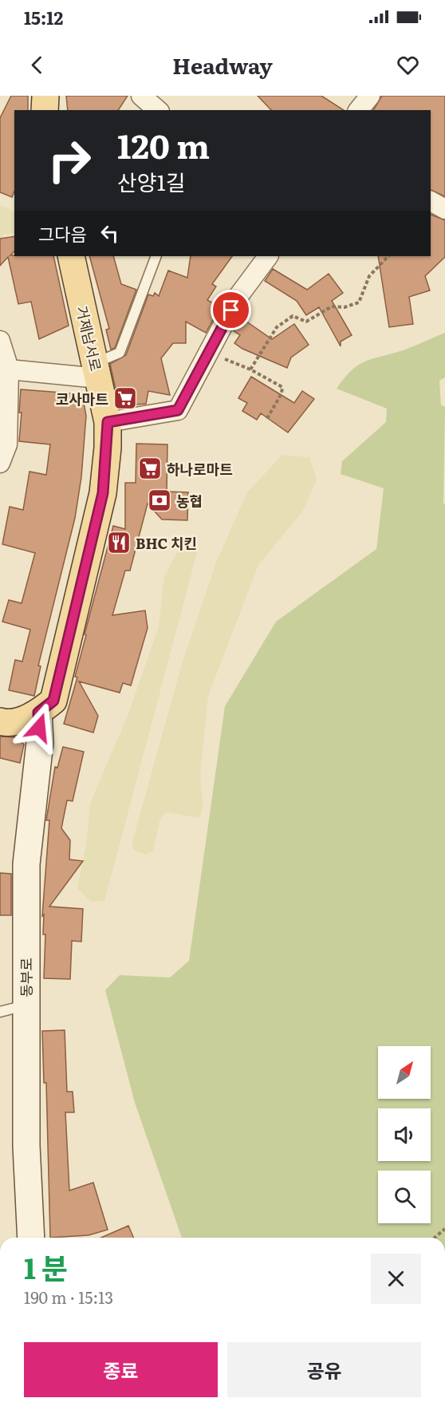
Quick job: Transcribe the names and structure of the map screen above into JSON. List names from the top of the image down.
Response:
{
  "streets": {
    "main road": ["거제남서로"],
    "street": ["동부로"]
  },
  "crossings": [
    ["거제남서로", "동부로"]
  ],
  "places": {
    "supermarket": ["코사마트", "하나로마트"],
    "bank": ["농협"],
    "restaurant": ["BHC 치킨"]
  },
  "north": "top right",
  "page": {
    "status": "15:12",
    "header": "Headway",
    "turn": ["120 m", "산양1길"],
    "then": "그다음",
    "heading": ["1 분", "190 m · 15:13"],
    "buttons": ["종료", "공유"]
  }
}
